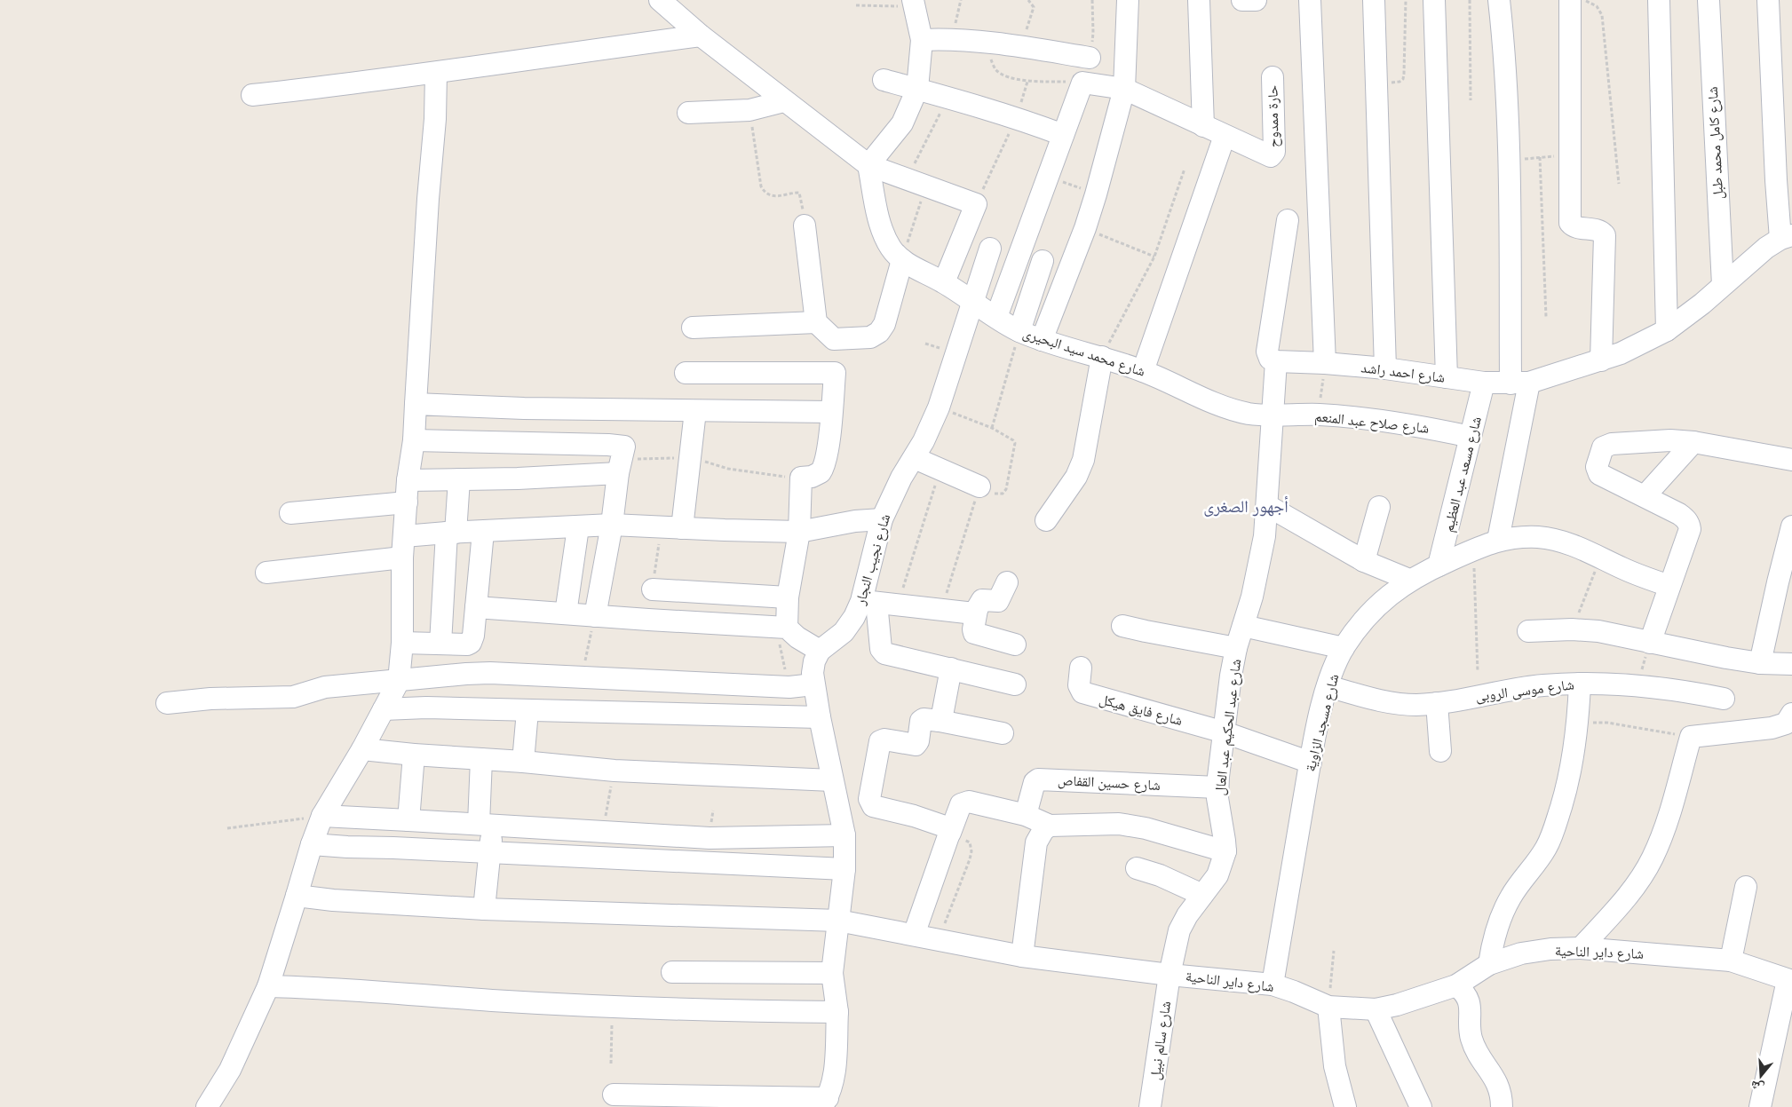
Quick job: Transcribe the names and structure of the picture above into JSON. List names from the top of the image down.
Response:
{
  "streets": {
    "street": [
      "حارة ممدوح",
      "شارع كامل محمد طبل",
      "شارع محمد سيد البحيرى",
      "شارع احمد راشد",
      "شارع صلاح عبد المنعم",
      "شارع مسعد عبد العظيم",
      "شارع نجيب النجار",
      "شارع موسى الروبى",
      "شارع فايق هيكل",
      "شارع مسجد الزاوية",
      "شارع عبد الحكيم عبد العال",
      "شارع حسين القفاص",
      "شارع داير الناحية",
      "شارع سالم نبيل"
    ]
  },
  "crossings": [
    ["شارع كامل محمد طبل", "شارع احمد راشد"],
    ["شارع محمد سيد البحيرى", "شارع صلاح عبد المنعم"],
    ["شارع محمد سيد البحيرى", "شارع نجيب النجار"],
    ["شارع محمد سيد البحيرى", "شارع عبد الحكيم عبد العال"],
    ["شارع احمد راشد", "شارع مسعد عبد العظيم"],
    ["شارع احمد راشد", "شارع عبد الحكيم عبد العال"],
    ["شارع صلاح عبد المنعم", "شارع مسعد عبد العظيم"],
    ["شارع صلاح عبد المنعم", "شارع عبد الحكيم عبد العال"],
    ["شارع مسعد عبد العظيم", "شارع مسجد الزاوية"],
    ["شارع موسى الروبى", "شارع مسجد الزاوية"],
    ["شارع فايق هيكل", "شارع عبد الحكيم عبد العال"],
    ["شارع مسجد الزاوية", "شارع داير الناحية"],
    ["شارع عبد الحكيم عبد العال", "شارع حسين القفاص"],
    ["شارع عبد الحكيم عبد العال", "شارع داير الناحية"],
    ["شارع عبد الحكيم عبد العال", "شارع سالم نبيل"],
    ["شارع داير الناحية", "شارع سالم نبيل"]
  ],
  "districts": ["أجهور الصغرى"],
  "north": "bottom"
}
